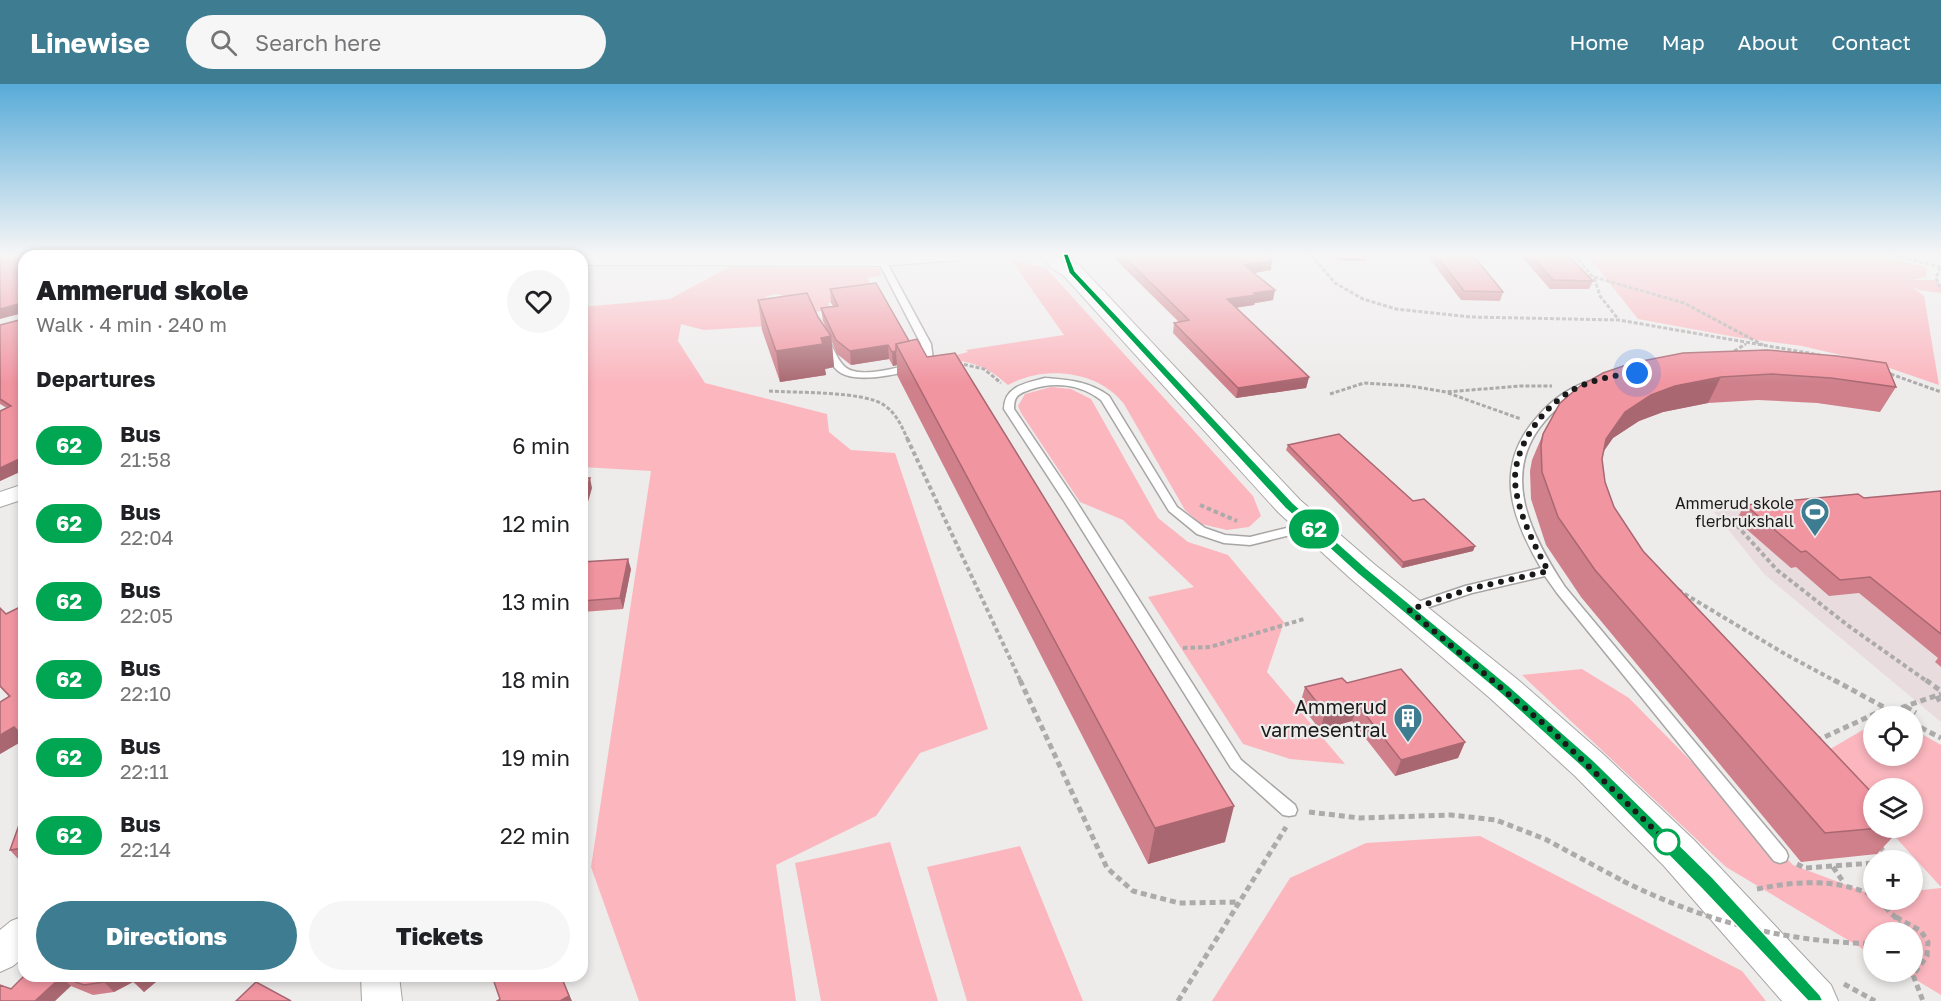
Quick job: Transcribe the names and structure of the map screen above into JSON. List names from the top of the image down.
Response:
{
  "places": {
    "sports": ["Ammerud skole flerbrukshall"],
    "building": ["Ammerud varmesentral"]
  },
  "lines": ["bus line 62"],
  "page": {
    "header": "Linewise",
    "search": "Search here",
    "nav": [
      "Home",
      "Map",
      "About",
      "Contact"
    ],
    "on_map": "62",
    "heading": [
      ["Ammerud skole", "Walk · 4 min · 240 m"],
      "Departures"
    ],
    "list": [
      {
        "mark": "62",
        "name": "Bus",
        "note": "21:58",
        "value": "6 min"
      },
      {
        "mark": "62",
        "name": "Bus",
        "note": "22:04",
        "value": "12 min"
      },
      {
        "mark": "62",
        "name": "Bus",
        "note": "22:05",
        "value": "13 min"
      },
      {
        "mark": "62",
        "name": "Bus",
        "note": "22:10",
        "value": "18 min"
      },
      {
        "mark": "62",
        "name": "Bus",
        "note": "22:11",
        "value": "19 min"
      },
      {
        "mark": "62",
        "name": "Bus",
        "note": "22:14",
        "value": "22 min"
      }
    ],
    "map_buttons": ["+", "−"],
    "buttons": ["Directions", "Tickets"]
  }
}
